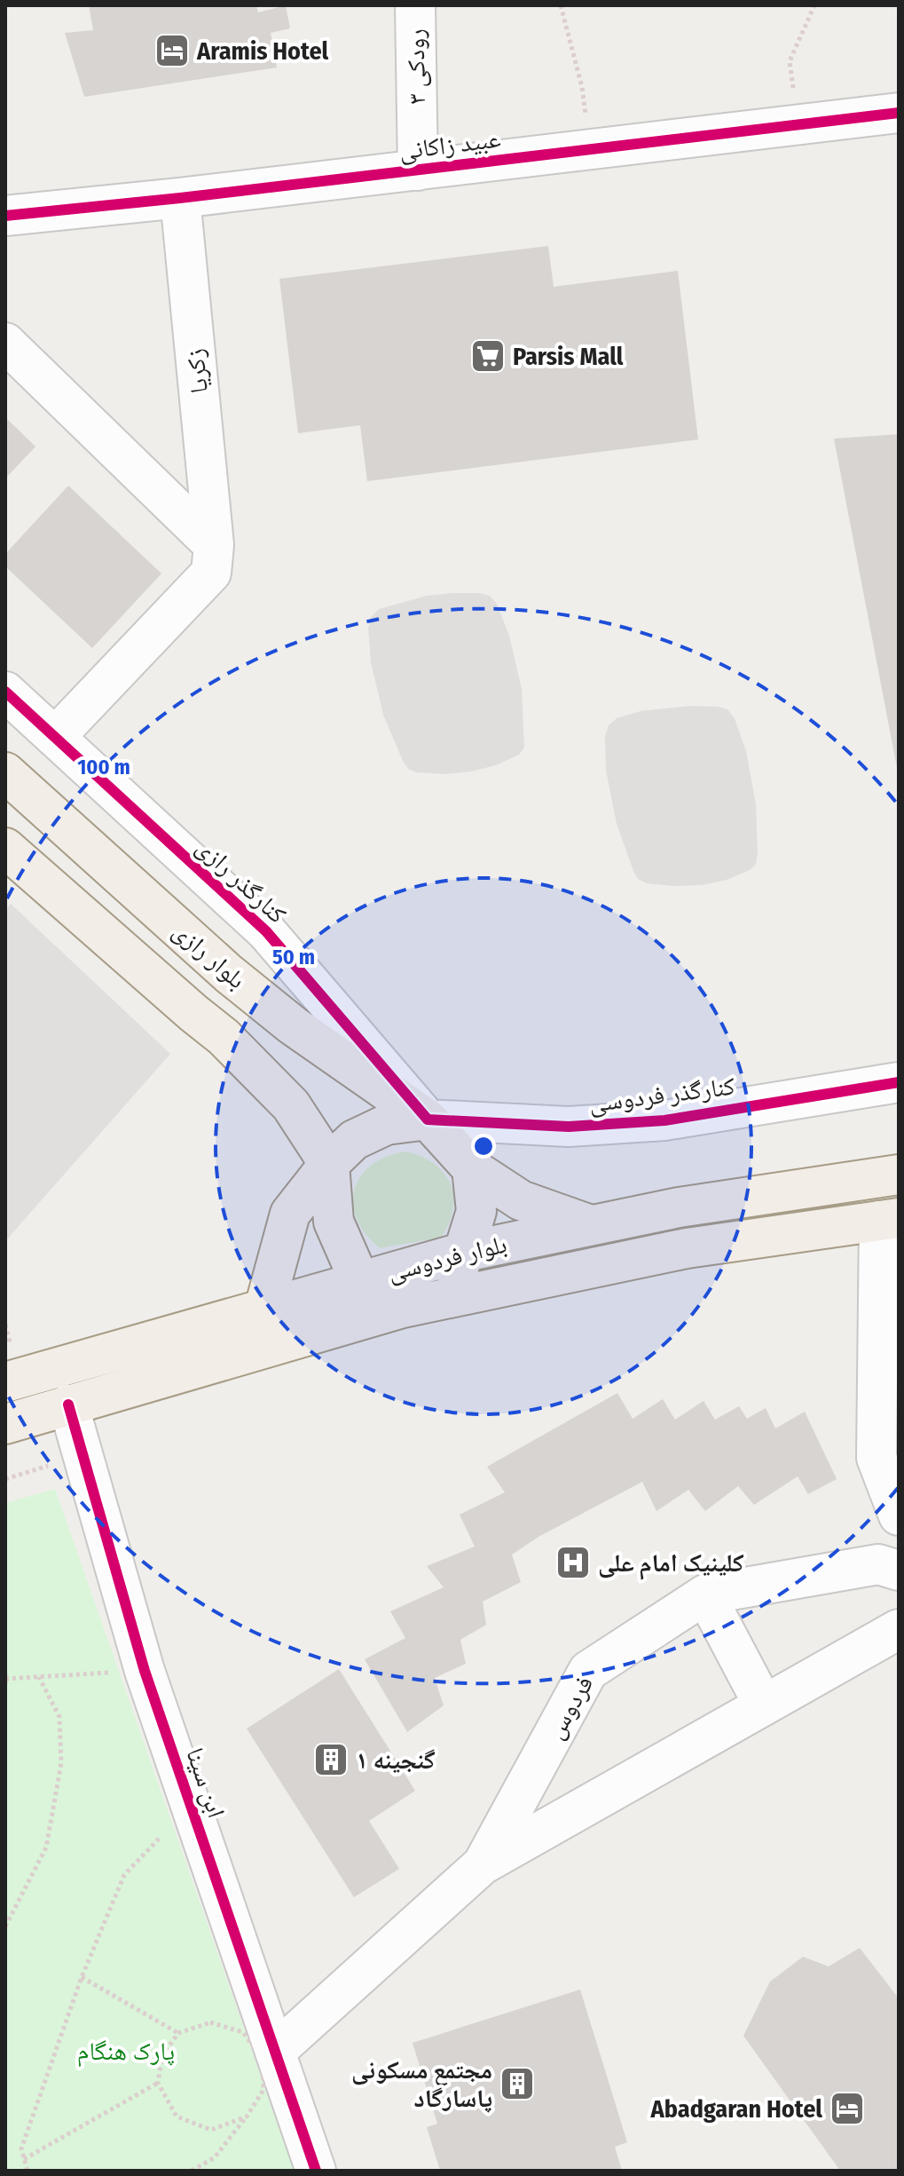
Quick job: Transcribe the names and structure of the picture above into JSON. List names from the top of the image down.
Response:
{
  "streets": {
    "main road": ["بلوار رازی", "بلوار فردوسی"],
    "street": [
      "رودکی ۳",
      "عبید زاکانی",
      "زکریا",
      "کنارگذر رازی",
      "کنارگذر فردوسی",
      "فردوس",
      "ابن سینا"
    ]
  },
  "crossings": [
    ["رودکی ۳", "عبید زاکانی"],
    ["عبید زاکانی", "زکریا"],
    ["زکریا", "کنارگذر رازی"],
    ["کنارگذر رازی", "بلوار رازی"],
    ["کنارگذر رازی", "کنارگذر فردوسی"],
    ["کنارگذر رازی", "بلوار فردوسی"],
    ["بلوار رازی", "کنارگذر فردوسی"],
    ["بلوار رازی", "بلوار فردوسی"],
    ["کنارگذر فردوسی", "بلوار فردوسی"],
    ["بلوار فردوسی", "ابن سینا"],
    ["فردوس", "ابن سینا"]
  ],
  "parks": ["پارک هنگام"],
  "places": {
    "hotel": ["Aramis Hotel", "Abadgaran Hotel"],
    "supermarket": ["Parsis Mall"],
    "hospital": ["کلینیک امام علی"],
    "building": ["گنجینه ۱", "مجتمع مسکونی پاسارگاد"]
  },
  "rings": ["100 m", "50 m"]
}
